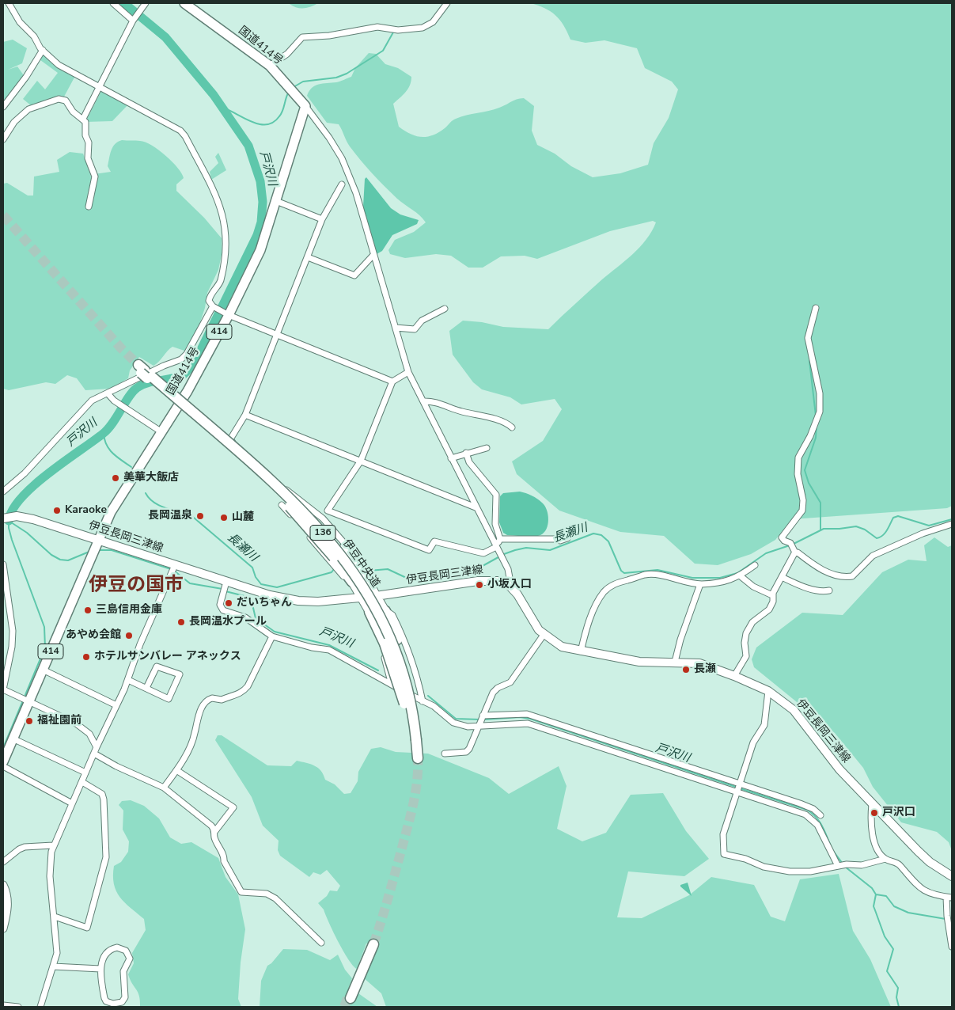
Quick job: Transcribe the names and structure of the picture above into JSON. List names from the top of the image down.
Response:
{
  "streets": {
    "highway": [
      "国道414号",
      "414",
      "136",
      "伊豆中央道"
    ],
    "main road": ["伊豆長岡三津線"]
  },
  "crossings": [
    ["国道414号", "伊豆長岡三津線"]
  ],
  "districts": ["伊豆の国市"],
  "water": ["戸沢川", "長瀬川"],
  "places": [
    "美華大飯店",
    "Karaoke",
    "長岡温泉",
    "山麓",
    "小坂入口",
    "だいちゃん",
    "三島信用金庫",
    "長岡温水プール",
    "あやめ会館",
    "ホテルサンバレー アネックス",
    "長瀬",
    "福祉園前",
    "戸沢口"
  ]
}
